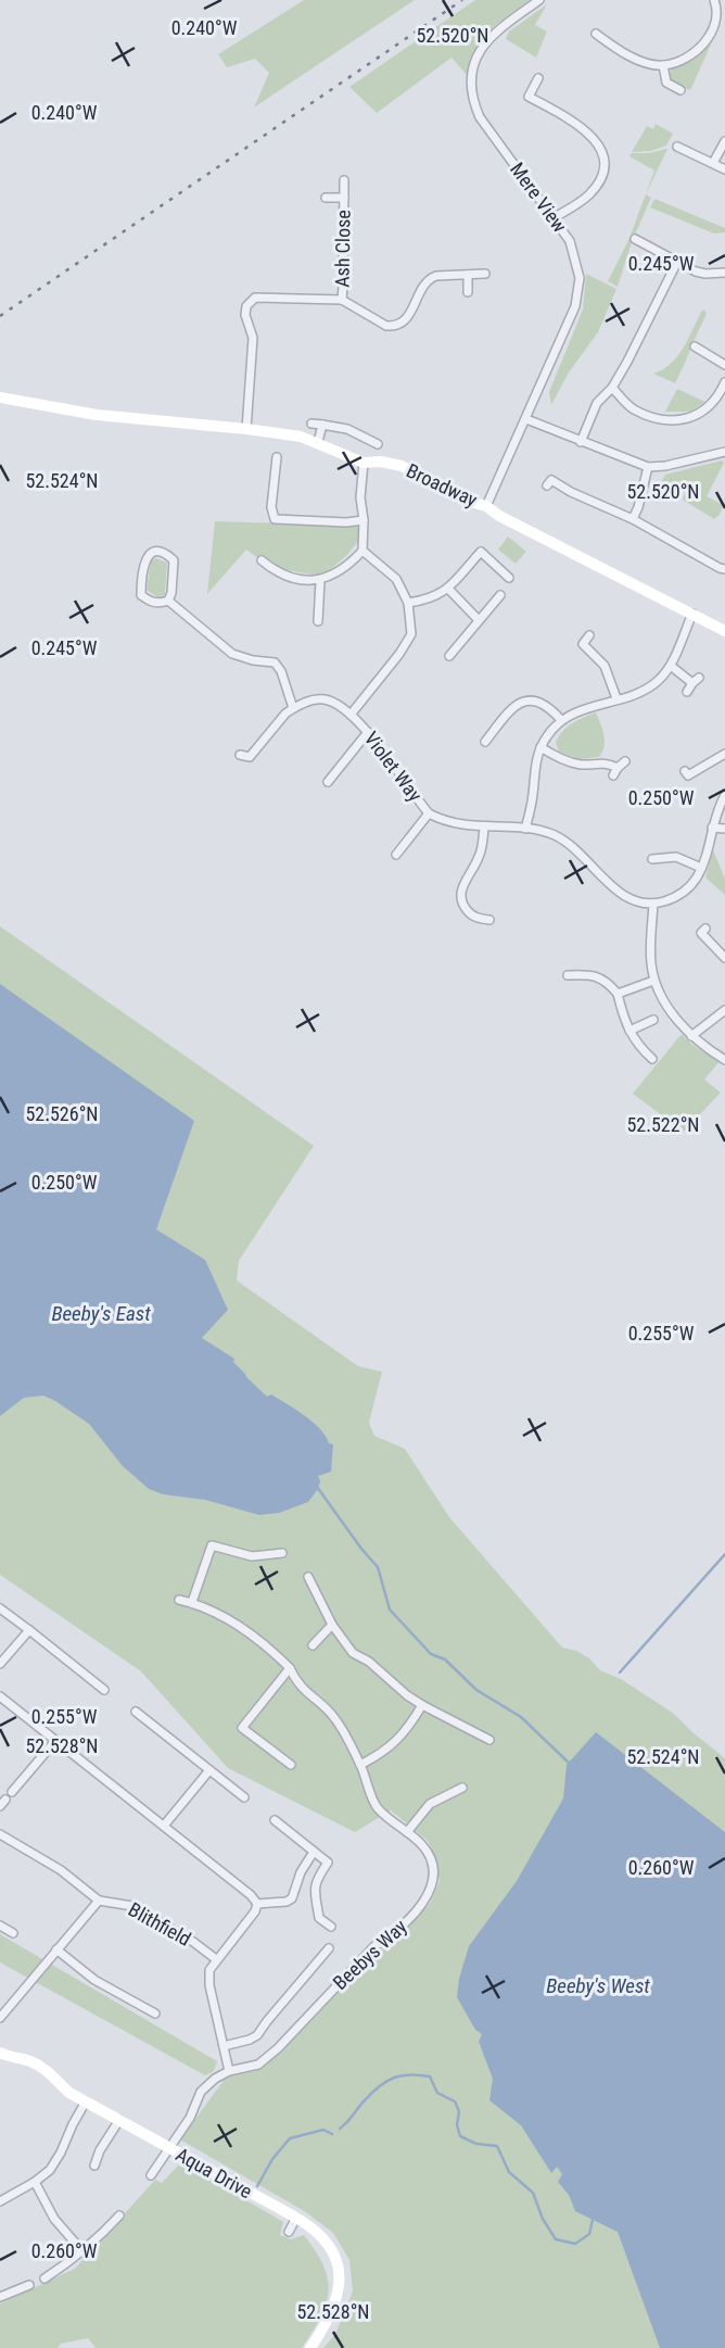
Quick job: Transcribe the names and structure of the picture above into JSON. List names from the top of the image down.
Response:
{
  "streets": {
    "main road": ["Broadway", "Aqua Drive"],
    "street": [
      "Mere View",
      "Ash Close",
      "Violet Way",
      "Blithfield",
      "Beebys Way"
    ]
  },
  "crossings": [
    ["Mere View", "Broadway"],
    ["Beebys Way", "Aqua Drive"]
  ],
  "water": ["Beeby's East", "Beeby's West"],
  "coordinates": [
    "0.240°W",
    "52.520°N",
    "0.245°W",
    "52.524°N",
    "0.250°W",
    "52.526°N",
    "52.522°N",
    "0.255°W",
    "52.528°N",
    "0.260°W"
  ]
}
